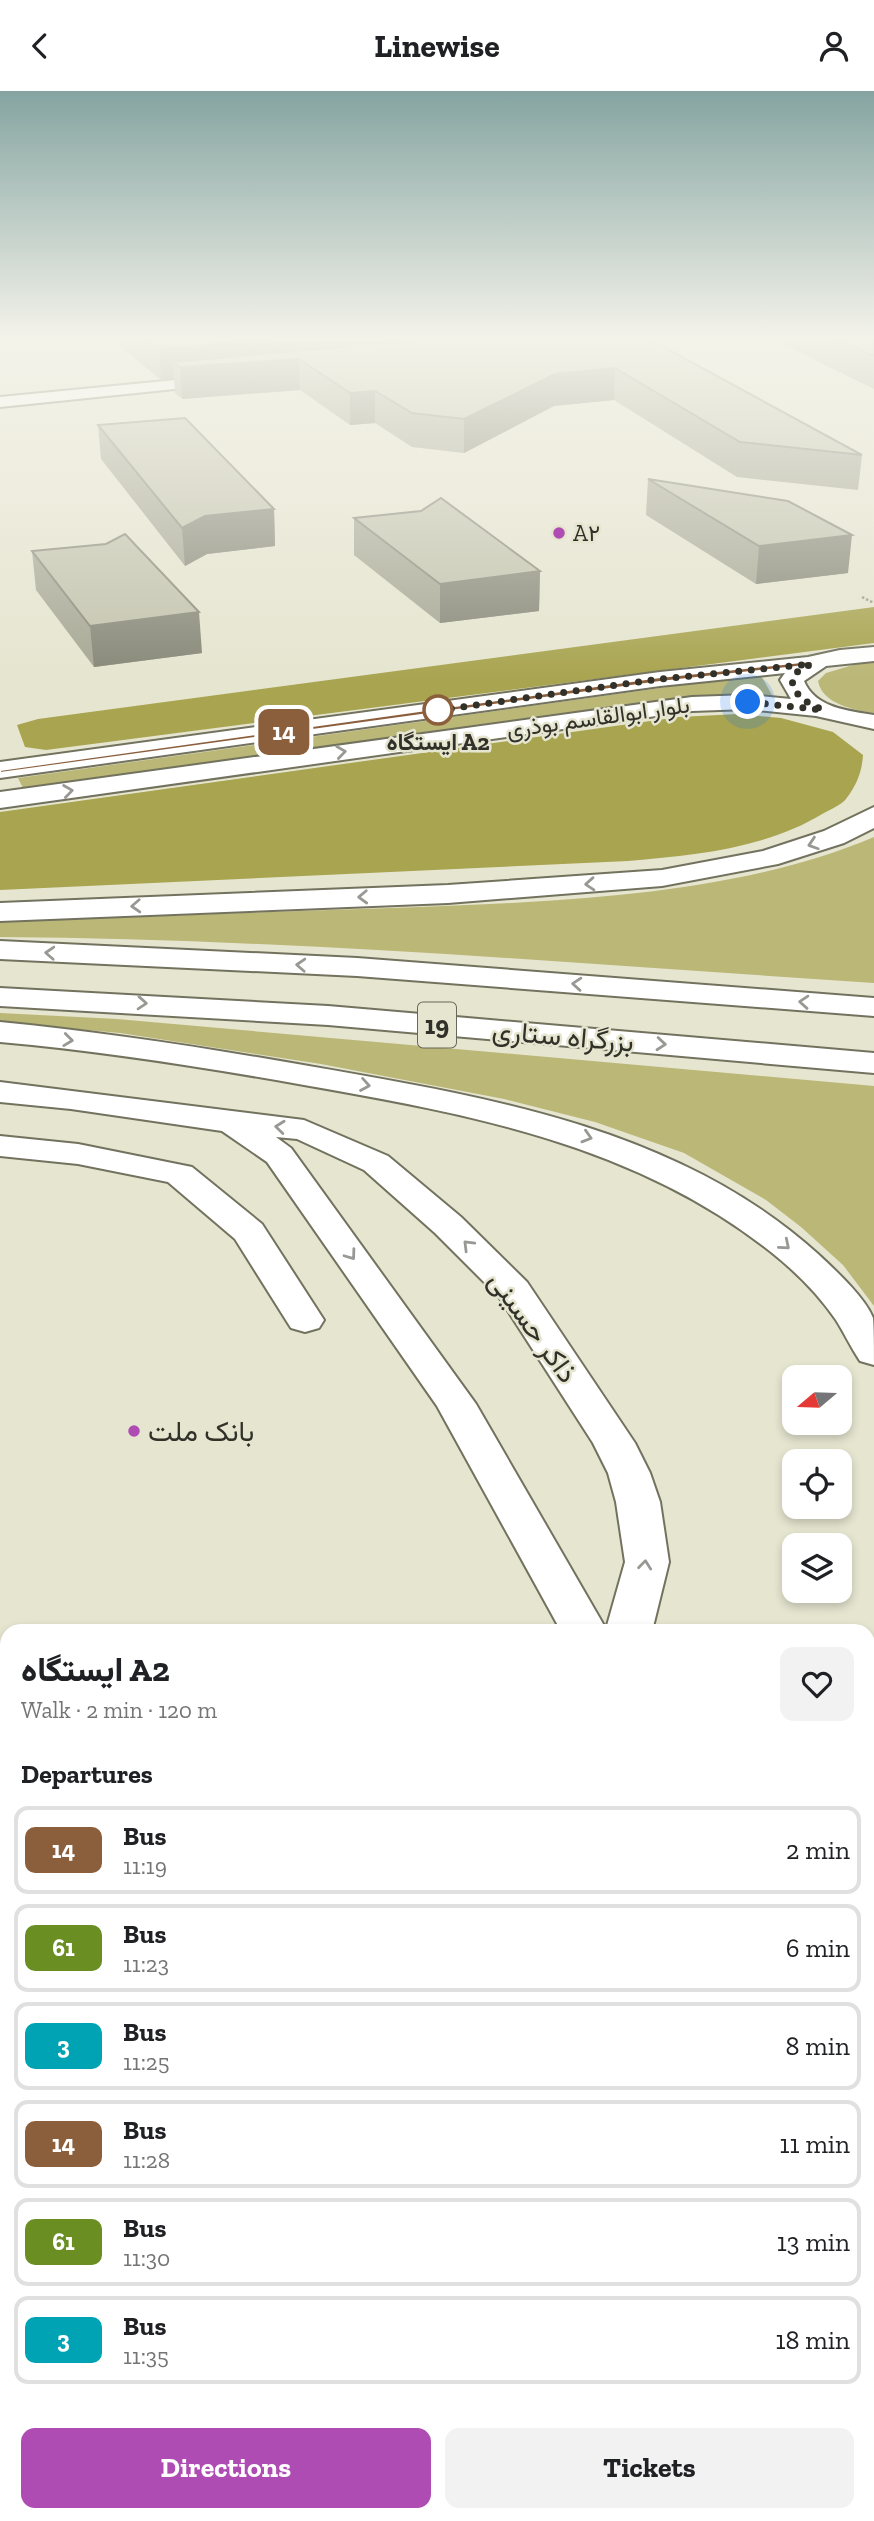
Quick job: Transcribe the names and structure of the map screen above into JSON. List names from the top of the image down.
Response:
{
  "streets": {
    "main road": [
      "بلوار ابوالقاسم بوذری",
      "19",
      "بزرگراه ستاری",
      "ذاکر حسینی"
    ]
  },
  "places": ["A۲", "ایستگاه A2", "بانک ملت"],
  "lines": ["bus line 14"],
  "north": "left",
  "page": {
    "header": "Linewise",
    "on_map": "14",
    "heading": [
      ["ایستگاه A2", "Walk · 2 min · 120 m"],
      "Departures"
    ],
    "list": [
      {
        "mark": "14",
        "name": "Bus",
        "note": "11:19",
        "value": "2 min"
      },
      {
        "mark": "61",
        "name": "Bus",
        "note": "11:23",
        "value": "6 min"
      },
      {
        "mark": "3",
        "name": "Bus",
        "note": "11:25",
        "value": "8 min"
      },
      {
        "mark": "14",
        "name": "Bus",
        "note": "11:28",
        "value": "11 min"
      },
      {
        "mark": "61",
        "name": "Bus",
        "note": "11:30",
        "value": "13 min"
      },
      {
        "mark": "3",
        "name": "Bus",
        "note": "11:35",
        "value": "18 min"
      }
    ],
    "buttons": ["Directions", "Tickets"]
  }
}
